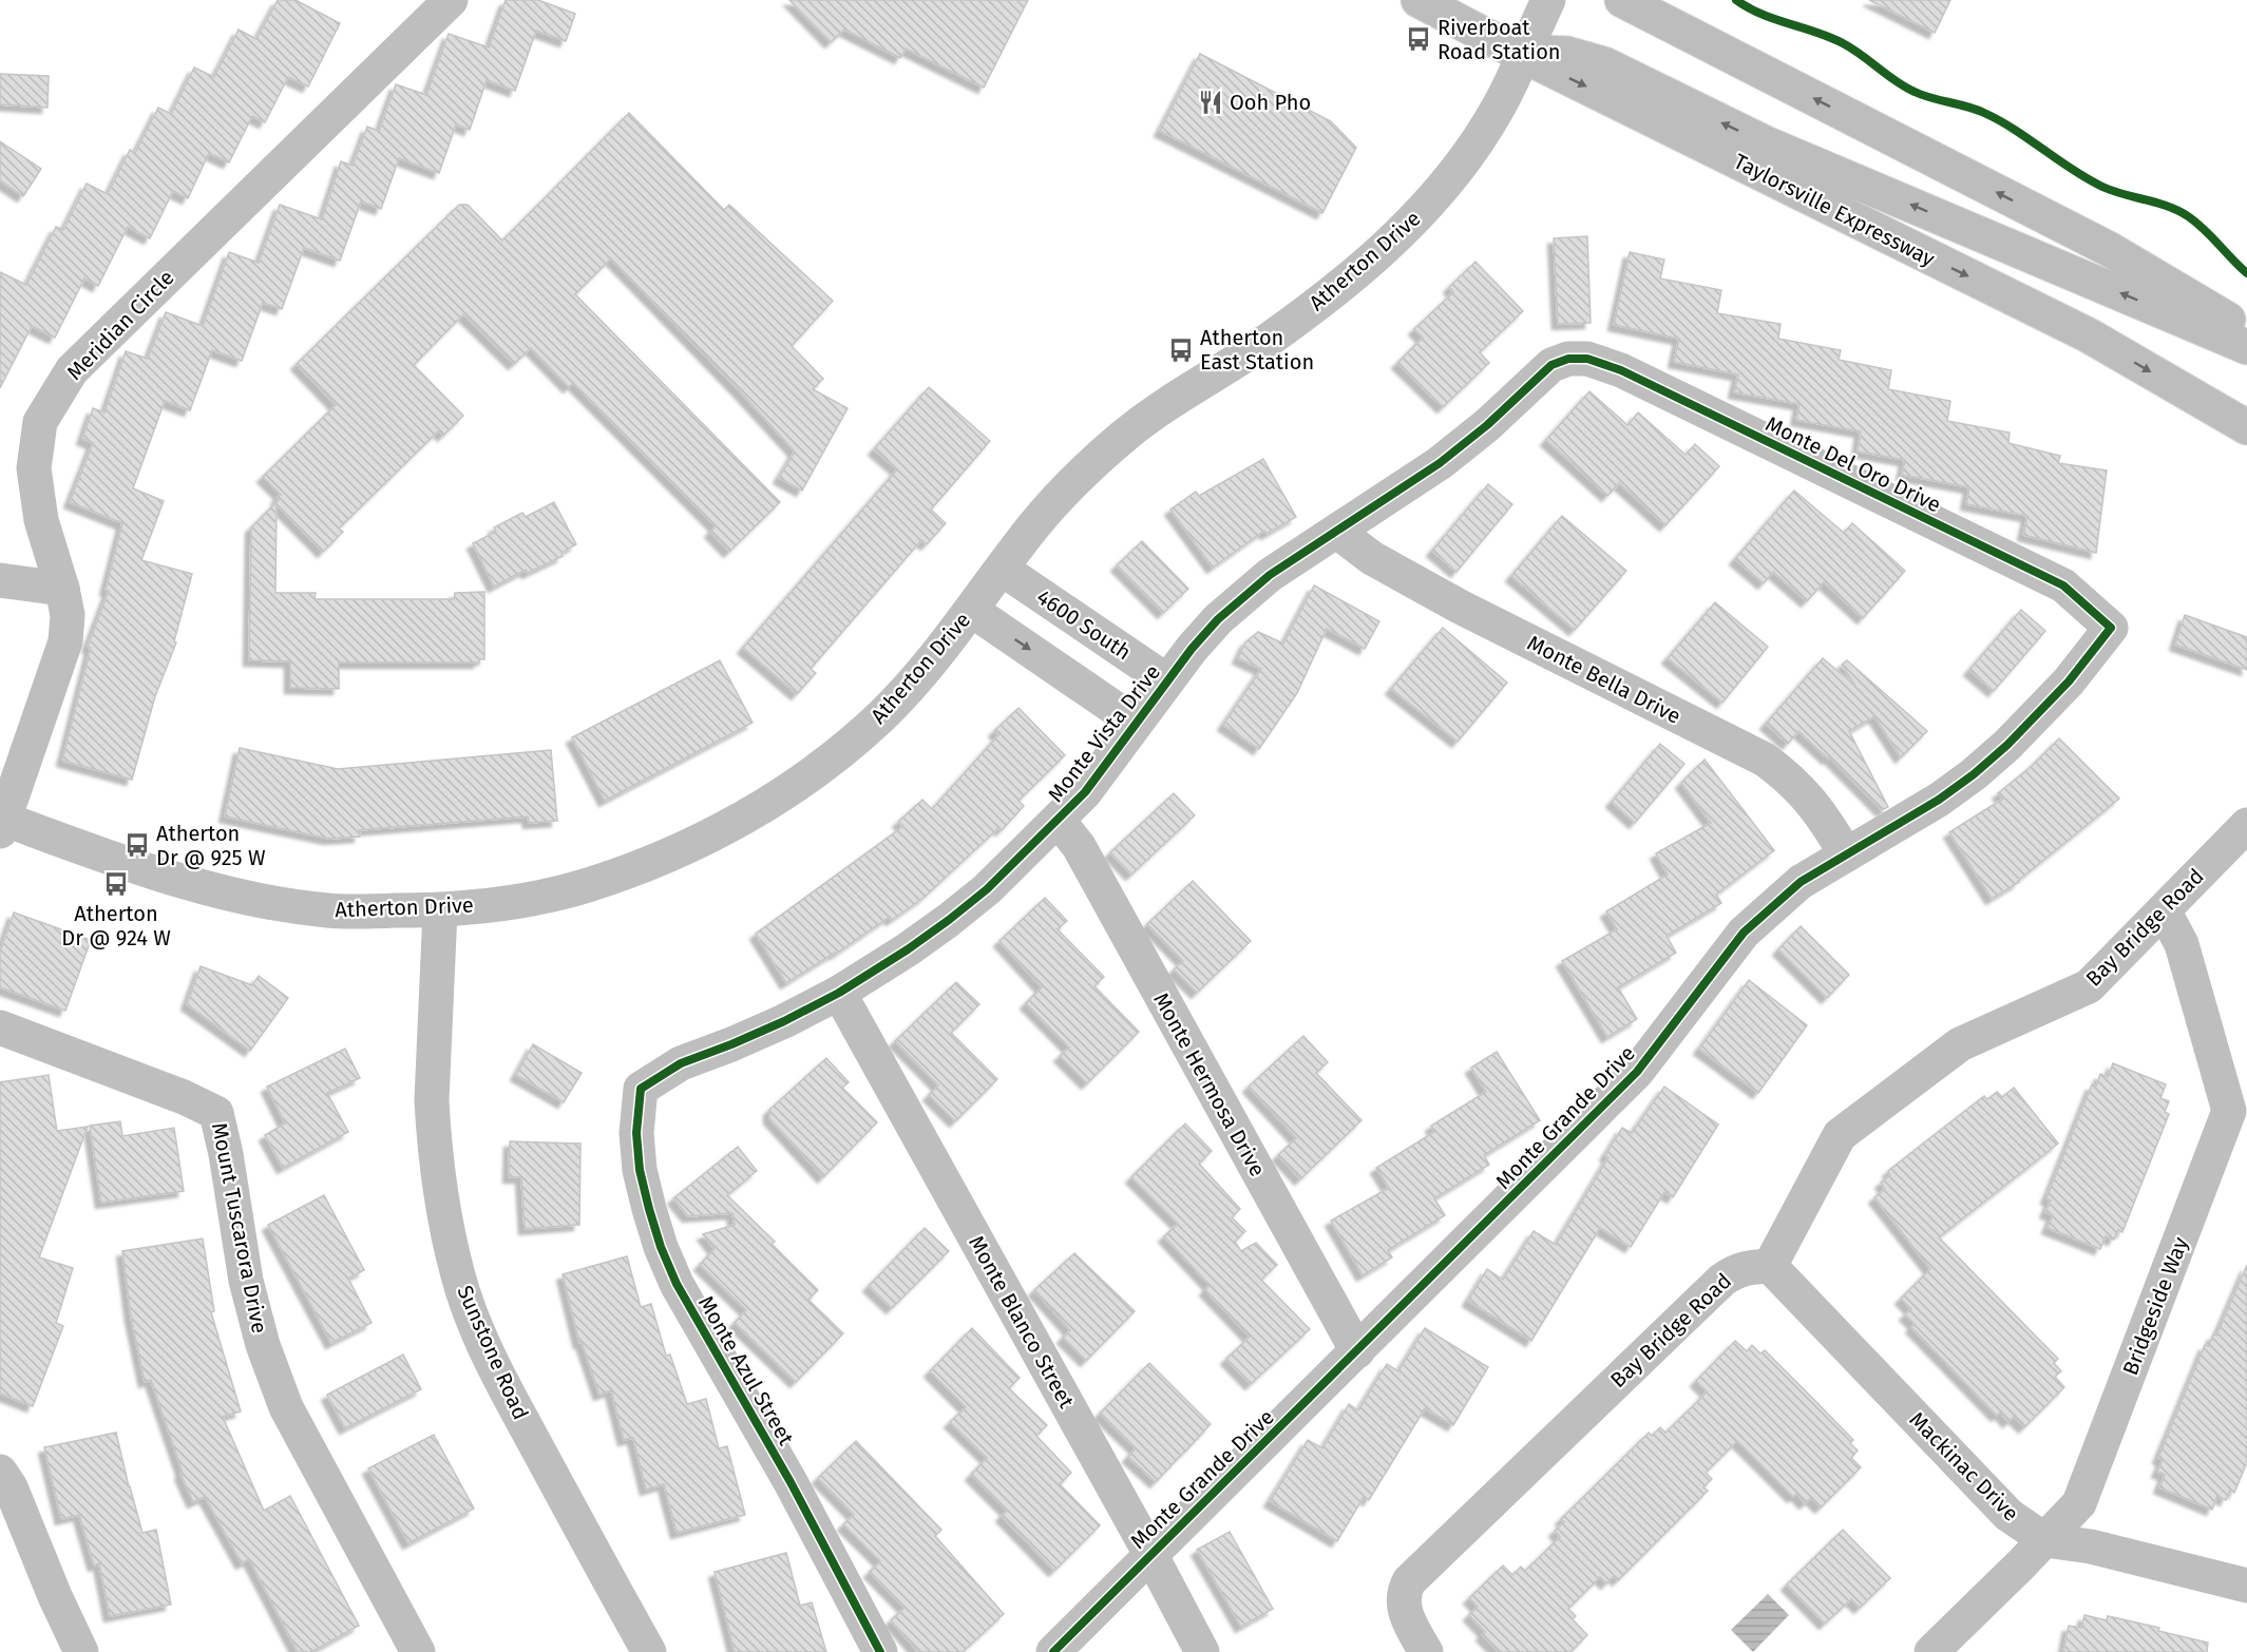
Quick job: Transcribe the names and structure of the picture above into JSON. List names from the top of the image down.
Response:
{
  "streets": {
    "main road": ["Taylorsville Expressway"],
    "street": [
      "Atherton Drive",
      "Meridian Circle",
      "Monte Del Oro Drive",
      "4600 South",
      "Monte Bella Drive",
      "Monte Vista Drive",
      "Bay Bridge Road",
      "Monte Hermosa Drive",
      "Monte Grande Drive",
      "Mount Tuscarora Drive",
      "Bridgeside Way",
      "Monte Blanco Street",
      "Sunstone Road",
      "Monte Azul Street",
      "Mackinac Drive"
    ]
  },
  "crossings": [
    ["Taylorsville Expressway", "Atherton Drive"],
    ["Atherton Drive", "Meridian Circle"],
    ["Atherton Drive", "4600 South"],
    ["Atherton Drive", "Sunstone Road"],
    ["Monte Del Oro Drive", "Monte Vista Drive"],
    ["Monte Del Oro Drive", "Monte Grande Drive"],
    ["4600 South", "Monte Vista Drive"],
    ["Monte Bella Drive", "Monte Vista Drive"],
    ["Monte Bella Drive", "Monte Grande Drive"],
    ["Monte Vista Drive", "Monte Hermosa Drive"],
    ["Monte Vista Drive", "Monte Blanco Street"],
    ["Monte Vista Drive", "Monte Azul Street"],
    ["Bay Bridge Road", "Bridgeside Way"],
    ["Bay Bridge Road", "Mackinac Drive"],
    ["Monte Hermosa Drive", "Monte Grande Drive"],
    ["Monte Grande Drive", "Monte Blanco Street"],
    ["Bridgeside Way", "Mackinac Drive"]
  ],
  "places": {
    "bus stop": [
      "Riverboat Road Station",
      "Atherton East Station",
      "Atherton Dr @ 925 W",
      "Atherton Dr @ 924 W"
    ],
    "restaurant": ["Ooh Pho"]
  }
}
